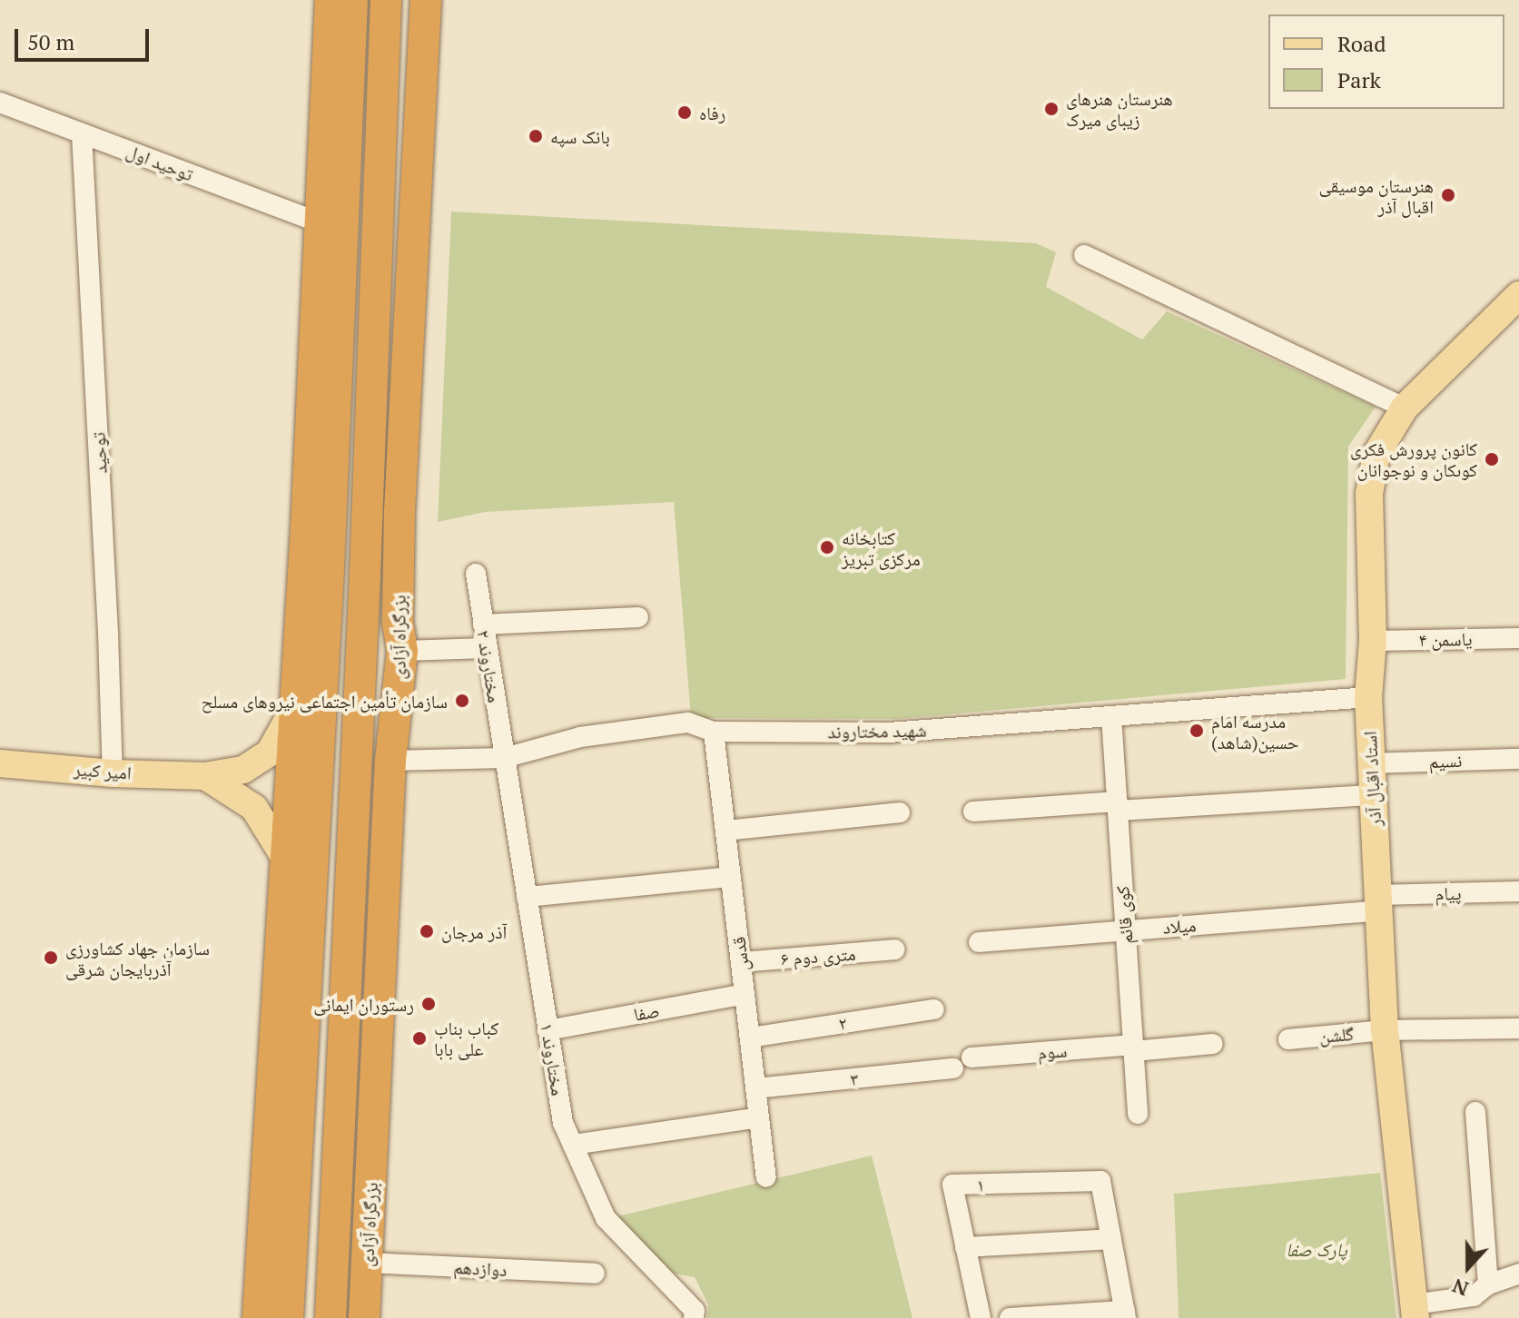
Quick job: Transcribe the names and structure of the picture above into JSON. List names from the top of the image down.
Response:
{
  "streets": {
    "highway": ["بزرگراه آزادی"],
    "main road": ["امیر کبیر", "استاد اقبال آذر"],
    "street": [
      "توحید اول",
      "توحید",
      "یاسمن ۴",
      "مختاروند ۲",
      "شهید مختاروند",
      "نسیم",
      "پیام",
      "کوی قائم",
      "میلاد",
      "قدس",
      "۶ متری دوم",
      "صفا",
      "۲",
      "گلشن",
      "سوم",
      "مختاروند ۱",
      "۳",
      "۱",
      "دوازدهم"
    ]
  },
  "crossings": [
    ["توحید اول", "توحید"],
    ["توحید", "امیر کبیر"],
    ["بزرگراه آزادی", "شهید مختاروند"],
    ["بزرگراه آزادی", "دوازدهم"],
    ["یاسمن ۴", "استاد اقبال آذر"],
    ["مختاروند ۲", "شهید مختاروند"],
    ["مختاروند ۲", "مختاروند ۱"],
    ["شهید مختاروند", "استاد اقبال آذر"],
    ["شهید مختاروند", "کوی قائم"],
    ["شهید مختاروند", "قدس"],
    ["شهید مختاروند", "مختاروند ۱"],
    ["نسیم", "استاد اقبال آذر"],
    ["استاد اقبال آذر", "پیام"],
    ["استاد اقبال آذر", "میلاد"],
    ["استاد اقبال آذر", "گلشن"],
    ["پیام", "میلاد"],
    ["کوی قائم", "میلاد"],
    ["کوی قائم", "سوم"],
    ["قدس", "۶ متری دوم"],
    ["قدس", "صفا"],
    ["قدس", "۲"],
    ["قدس", "۳"],
    ["صفا", "مختاروند ۱"]
  ],
  "parks": ["پارک صفا"],
  "places": [
    "هنرستان هنرهای زیبای میرک",
    "رفاه",
    "بانک سپه",
    "هنرستان موسیقی اقبال آذر",
    "کانون پرورش فکرى کوىکان و نوجوانان",
    "کتابخانه مرکزى تبریز",
    "سازمان تأمین اجتماعی نیروهای مسلح",
    "مدرسه امام حسین(شاهد)",
    "آذر مرجان",
    "سازمان جهاد کشاورزی آذربایجان شرقی",
    "رستوران ایمانی",
    "کباب بناب علی بابا"
  ],
  "legend": ["Road", "Park"],
  "scale_bar": "50 m",
  "north": "bottom"
}
